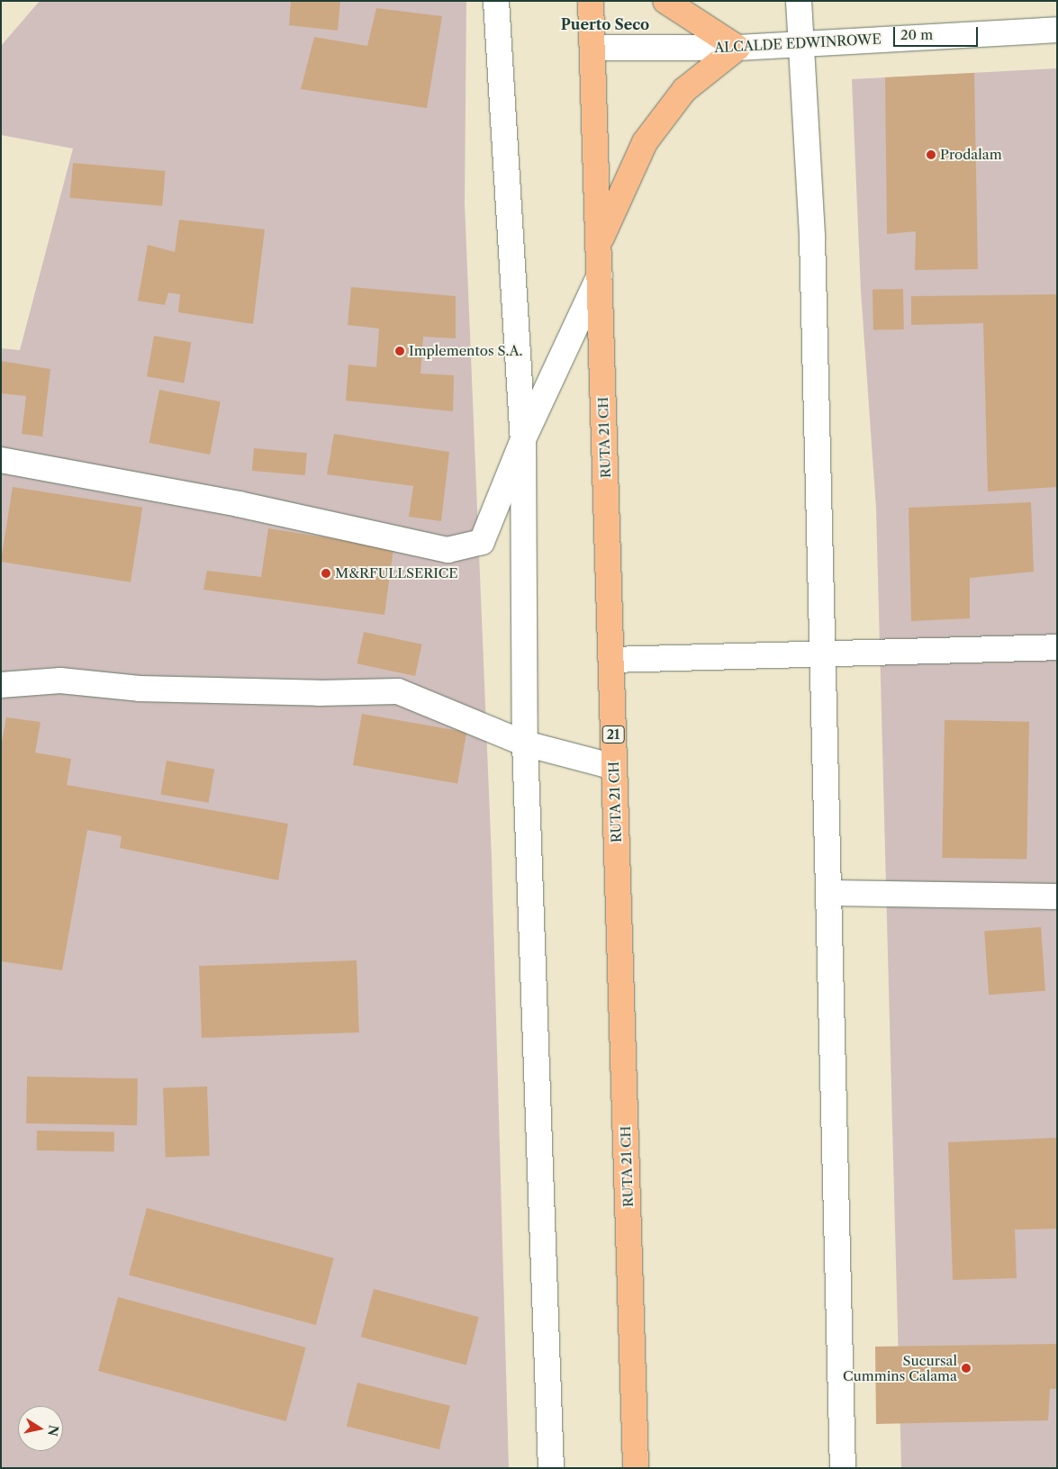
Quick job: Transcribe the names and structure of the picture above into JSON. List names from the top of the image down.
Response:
{
  "streets": {
    "highway": ["RUTA 21 CH", "21"],
    "street": ["ALCALDE EDWINROWE"]
  },
  "crossings": [
    ["ALCALDE EDWINROWE", "RUTA 21 CH"]
  ],
  "districts": ["Puerto Seco"],
  "places": [
    "Prodalam",
    "Implementos S.A.",
    "M&RFULLSERICE",
    "Sucursal Cummins Calama"
  ],
  "scale_bar": "20 m",
  "north": "right"
}
